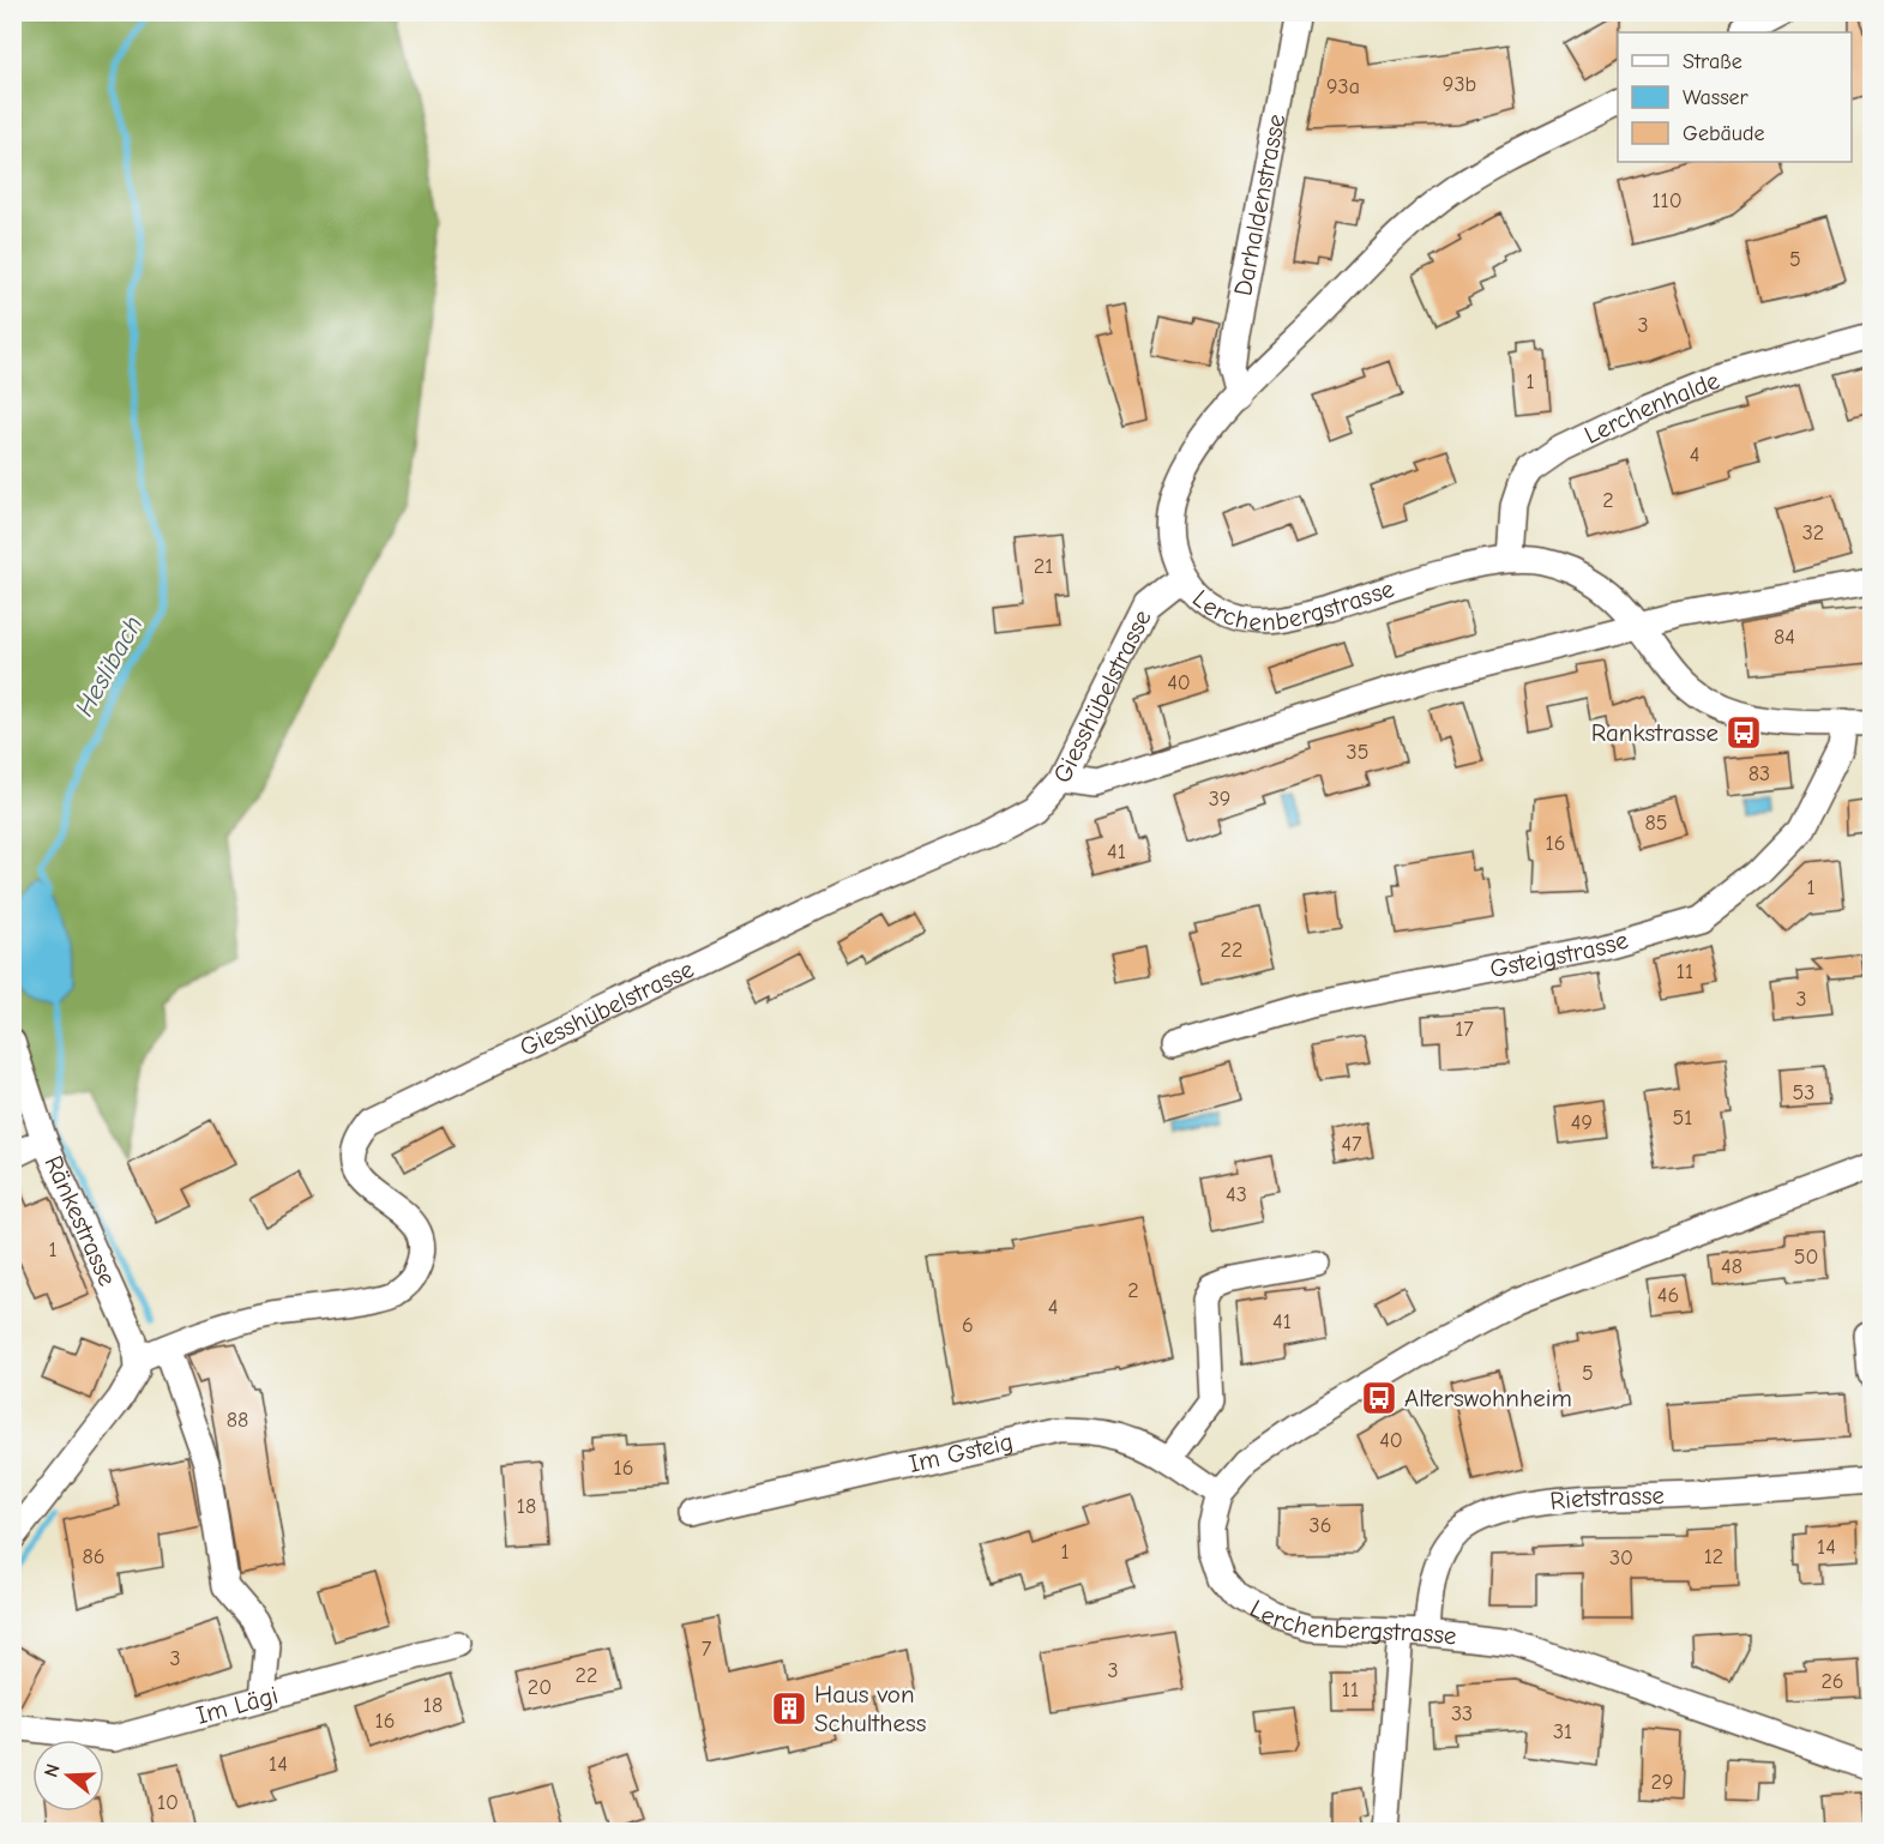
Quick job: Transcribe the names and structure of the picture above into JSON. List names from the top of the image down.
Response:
{
  "streets": {
    "street": [
      "Darhaldenstrasse",
      "Lerchenhalde",
      "Lerchenbergstrasse",
      "Giesshübelstrasse",
      "Gsteigstrasse",
      "Ränkestrasse",
      "Im Gsteig",
      "Rietstrasse",
      "Im Lägi"
    ]
  },
  "crossings": [
    ["Darhaldenstrasse", "Lerchenbergstrasse"],
    ["Lerchenhalde", "Lerchenbergstrasse"],
    ["Lerchenbergstrasse", "Giesshübelstrasse"],
    ["Lerchenbergstrasse", "Gsteigstrasse"],
    ["Lerchenbergstrasse", "Im Gsteig"],
    ["Lerchenbergstrasse", "Rietstrasse"],
    ["Giesshübelstrasse", "Ränkestrasse"]
  ],
  "water": ["Heslibach"],
  "places": {
    "bus stop": ["Rankstrasse", "Alterswohnheim"],
    "building": ["Haus von Schulthess"]
  },
  "house_numbers": [
    "93b",
    "93a",
    "110",
    "5",
    "3",
    "1",
    "4",
    "2",
    "32",
    "21",
    "84",
    "40",
    "35",
    "83",
    "39",
    "85",
    "16",
    "41",
    "1",
    "22",
    "11",
    "3",
    "17",
    "53",
    "51",
    "49",
    "47",
    "43",
    "1",
    "50",
    "48",
    "2",
    "46",
    "4",
    "41",
    "6",
    "5",
    "88",
    "40",
    "16",
    "18",
    "36",
    "14",
    "1",
    "86",
    "12",
    "30",
    "7",
    "3",
    "3",
    "22",
    "26",
    "20",
    "11",
    "18",
    "33",
    "16",
    "31",
    "14",
    "29",
    "10"
  ],
  "legend": ["Straße", "Wasser", "Gebäude"],
  "north": "left"
}
